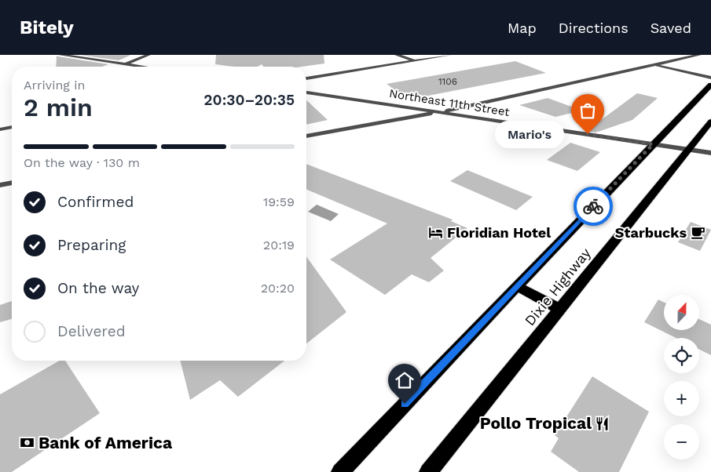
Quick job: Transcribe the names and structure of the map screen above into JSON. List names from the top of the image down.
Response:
{
  "streets": {
    "highway": ["Dixie Highway"],
    "street": ["Northeast 11th Street"]
  },
  "crossings": [
    ["Northeast 11th Street", "Dixie Highway"]
  ],
  "places": {
    "other": ["Mario's"],
    "hotel": ["Floridian Hotel"],
    "cafe": ["Starbucks"],
    "restaurant": ["Pollo Tropical"],
    "bank": ["Bank of America"]
  },
  "house_numbers": ["1106"],
  "north": "top",
  "page": {
    "header": "Bitely",
    "nav": ["Map", "Directions", "Saved"],
    "heading": ["2 min", "Arriving in", "20:30–20:35"],
    "bubble": "Mario's",
    "bar": "On the way · 130 m",
    "list": [
      ["Confirmed", "19:59"],
      ["Preparing", "20:19"],
      ["On the way", "20:20"],
      "Delivered"
    ],
    "map_buttons": ["+", "−"]
  }
}
